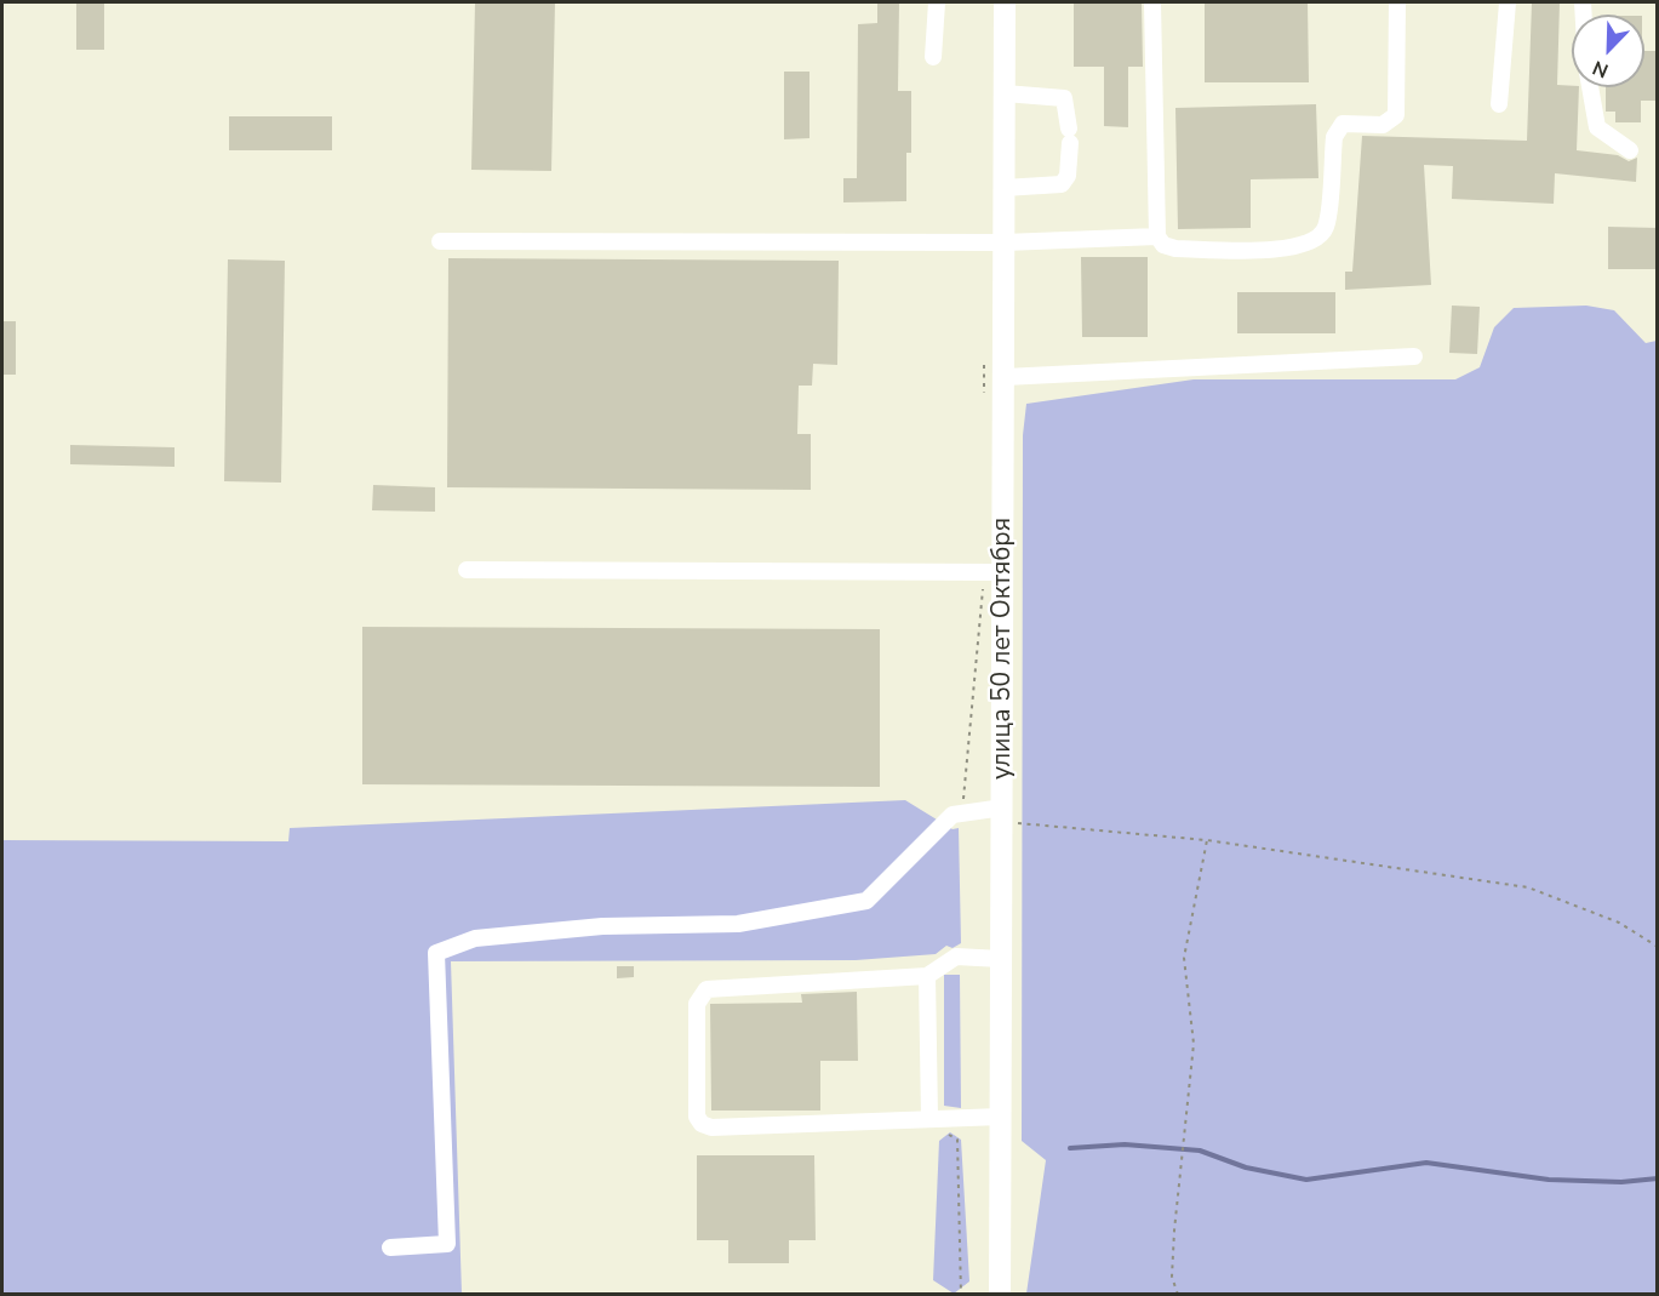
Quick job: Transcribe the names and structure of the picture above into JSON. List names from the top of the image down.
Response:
{
  "streets": {
    "main road": ["улица 50 лет Октября"]
  },
  "north": "bottom left"
}
